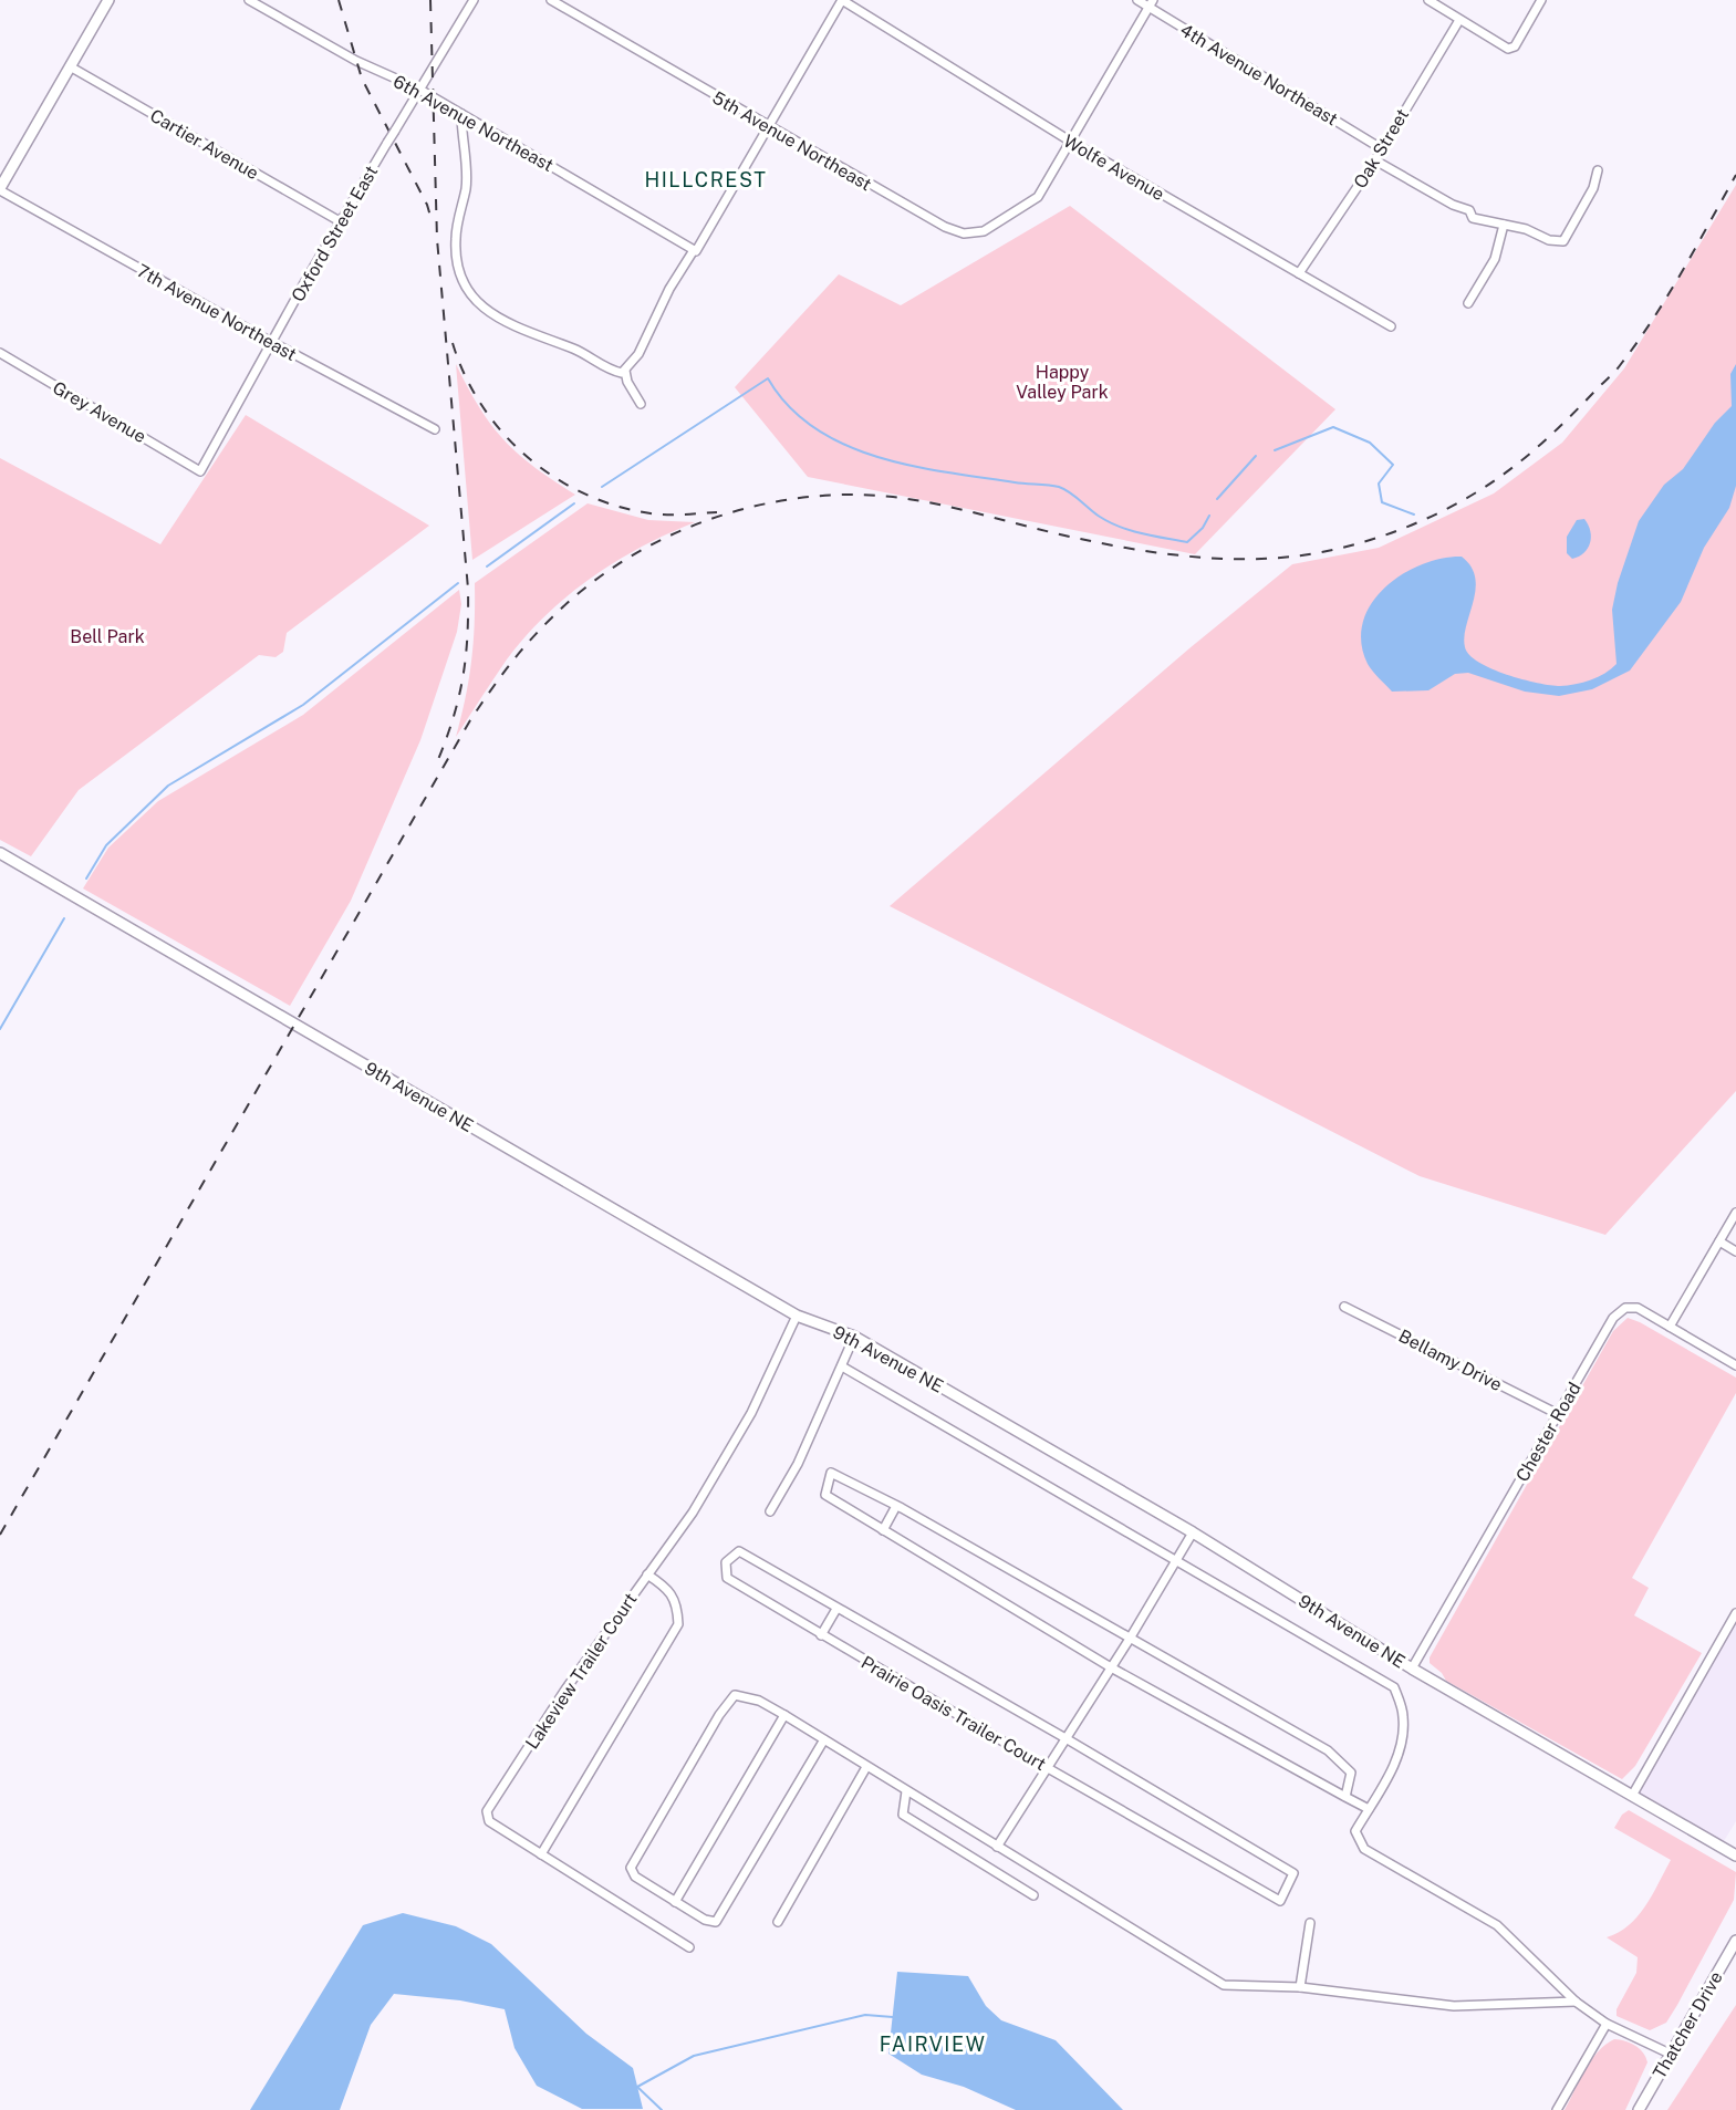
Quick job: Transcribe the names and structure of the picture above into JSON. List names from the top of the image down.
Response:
{
  "streets": {
    "street": [
      "4th Avenue Northeast",
      "6th Avenue Northeast",
      "5th Avenue Northeast",
      "Cartier Avenue",
      "Oak Street",
      "Wolfe Avenue",
      "Oxford Street East",
      "7th Avenue Northeast",
      "Grey Avenue",
      "9th Avenue NE",
      "Bellamy Drive",
      "Chester Road",
      "Lakeview Trailer Court",
      "Prairie Oasis Trailer Court",
      "Thatcher Drive"
    ]
  },
  "crossings": [
    ["4th Avenue Northeast", "Oak Street"],
    ["6th Avenue Northeast", "Oxford Street East"],
    ["5th Avenue Northeast", "Wolfe Avenue"],
    ["Cartier Avenue", "Oxford Street East"],
    ["Oak Street", "Wolfe Avenue"],
    ["Oxford Street East", "7th Avenue Northeast"],
    ["Oxford Street East", "Grey Avenue"],
    ["9th Avenue NE", "Chester Road"],
    ["9th Avenue NE", "Lakeview Trailer Court"],
    ["Bellamy Drive", "Chester Road"]
  ],
  "districts": ["HILLCREST", "FAIRVIEW"],
  "parks": ["Happy Valley Park", "Bell Park"]
}
